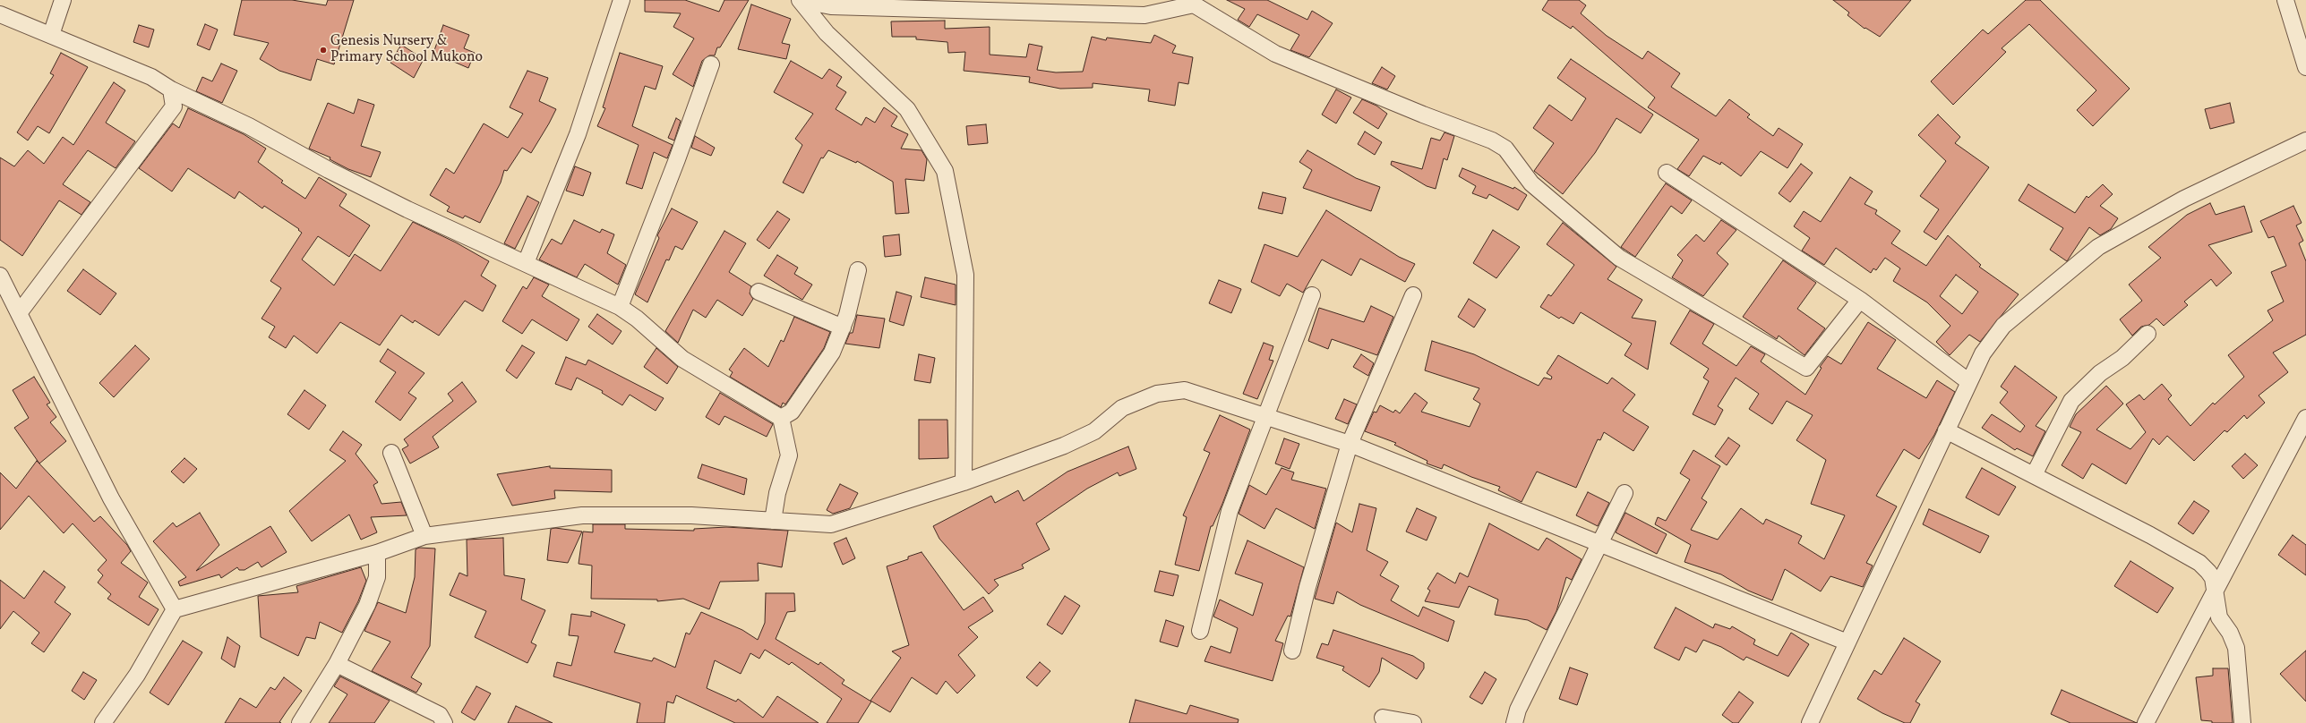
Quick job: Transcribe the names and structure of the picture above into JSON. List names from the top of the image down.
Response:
{
  "places": ["Genesis Nursery & Primary School Mukono"]
}
